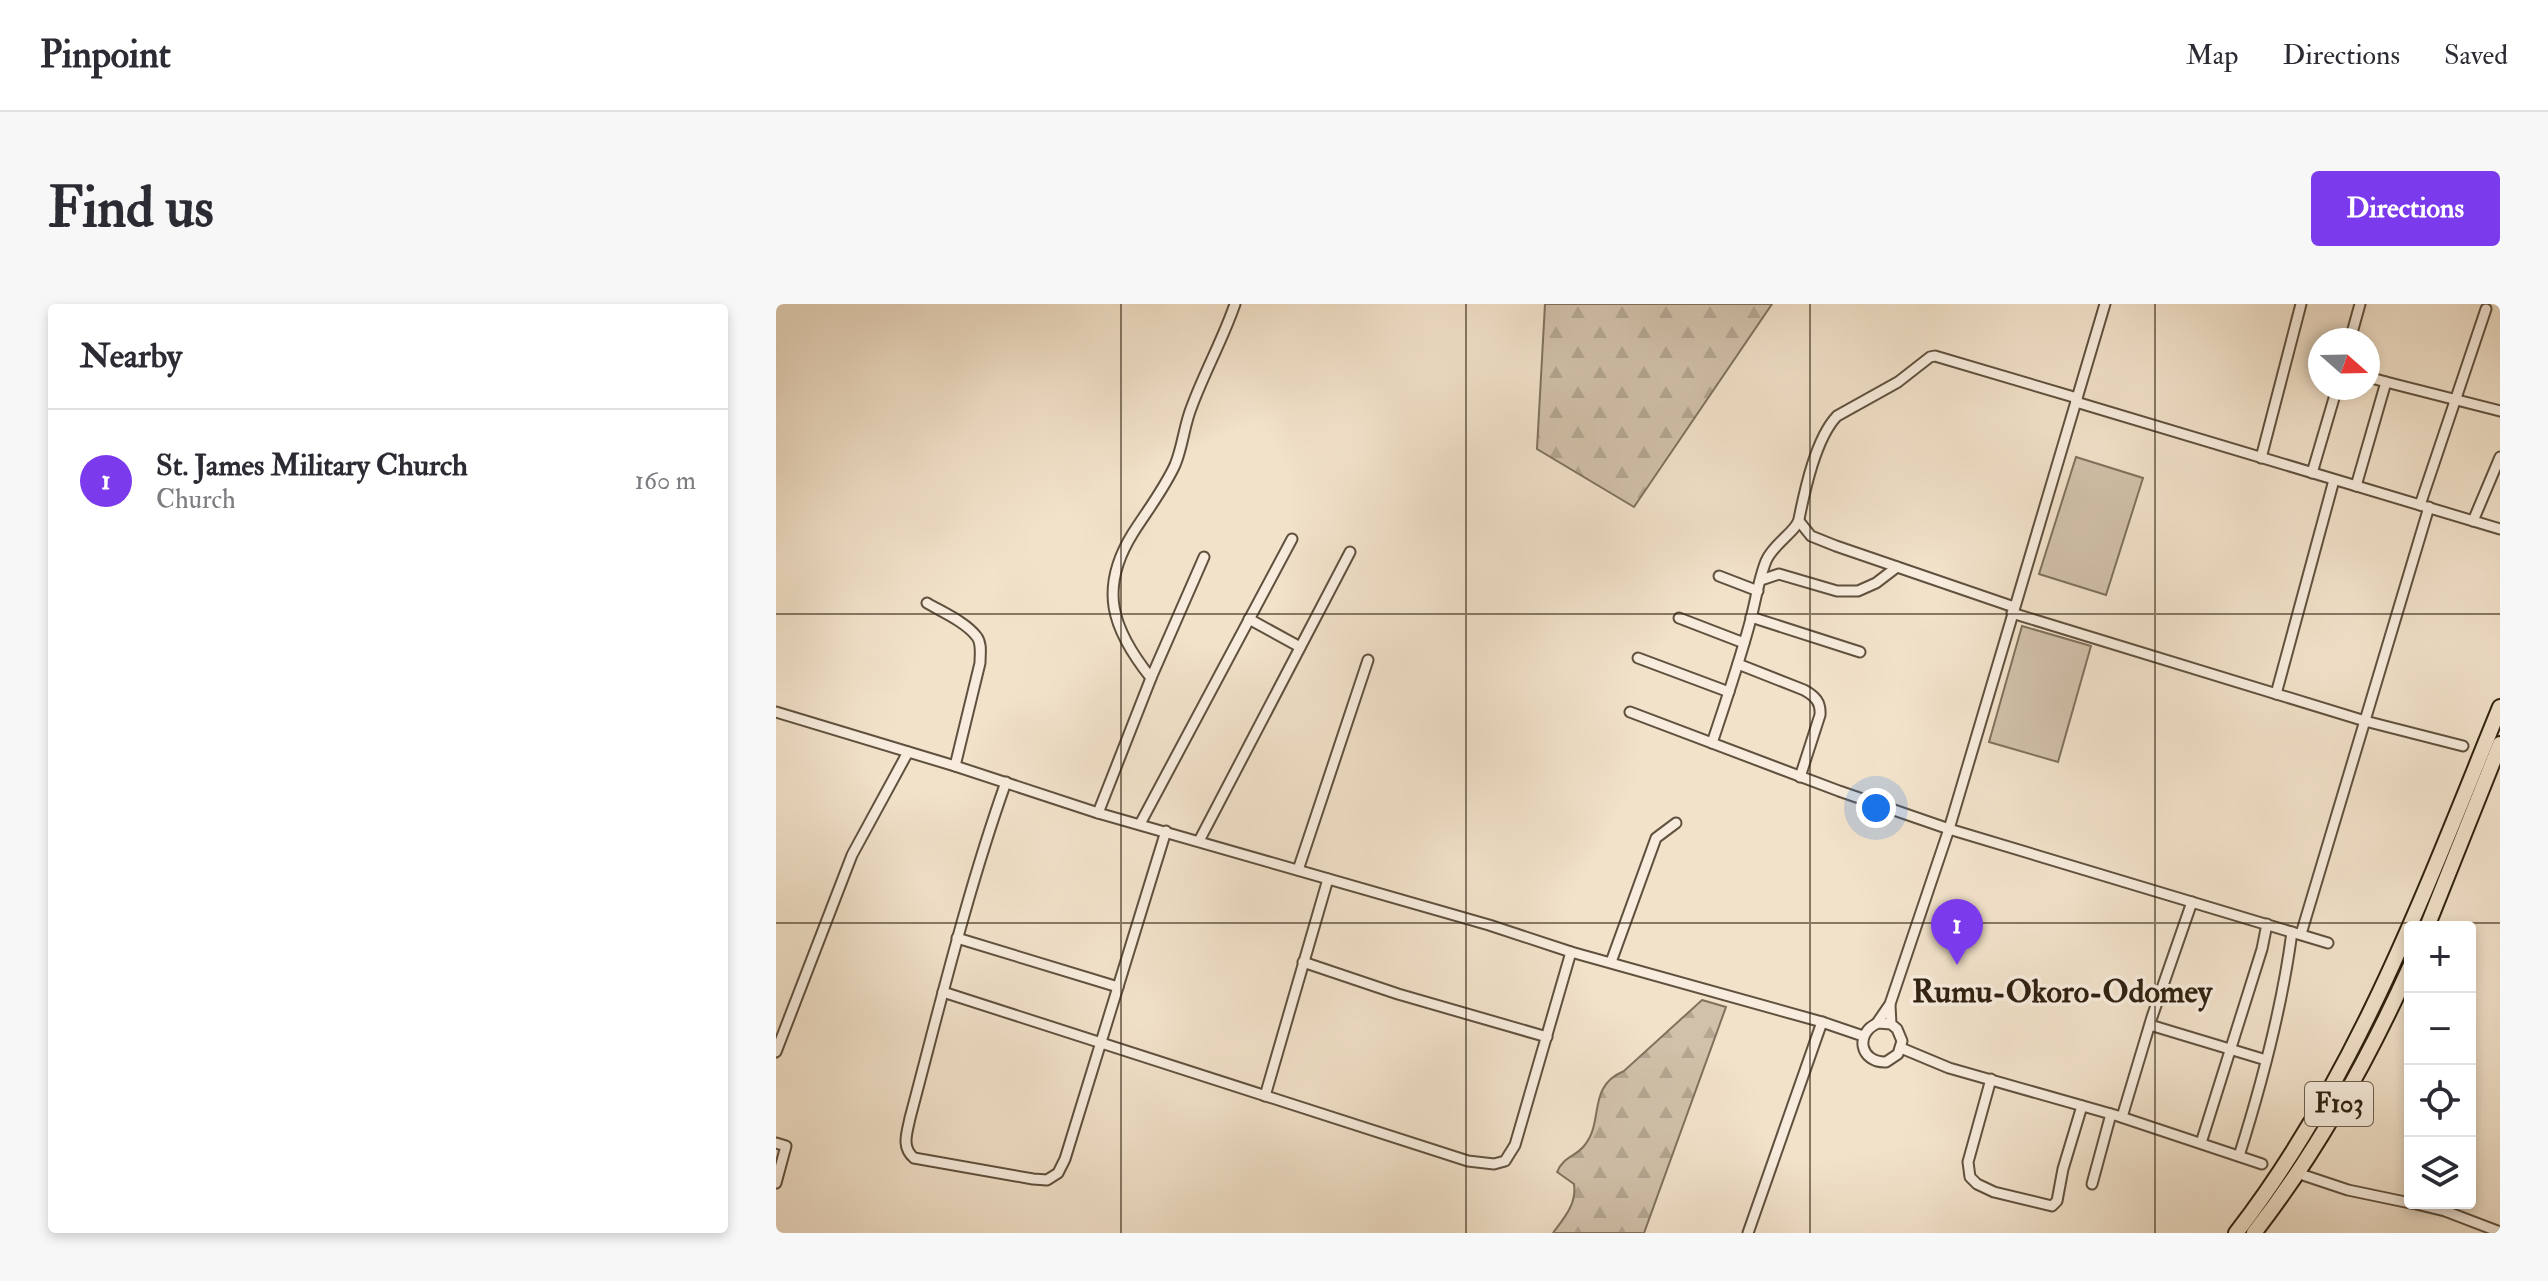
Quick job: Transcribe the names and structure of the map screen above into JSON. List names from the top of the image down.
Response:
{
  "streets": {
    "main road": ["F103"]
  },
  "districts": ["Rumu-Okoro-Odomey"],
  "north": "right",
  "page": {
    "header": "Pinpoint",
    "nav": ["Map", "Directions", "Saved"],
    "buttons": "Directions",
    "title": "Find us",
    "heading": "Nearby",
    "list": [
      {
        "mark": "1",
        "name": "St. James Military Church",
        "note": "Church",
        "value": "160 m"
      }
    ],
    "pins": "1",
    "map_buttons": ["+", "−"]
  }
}
